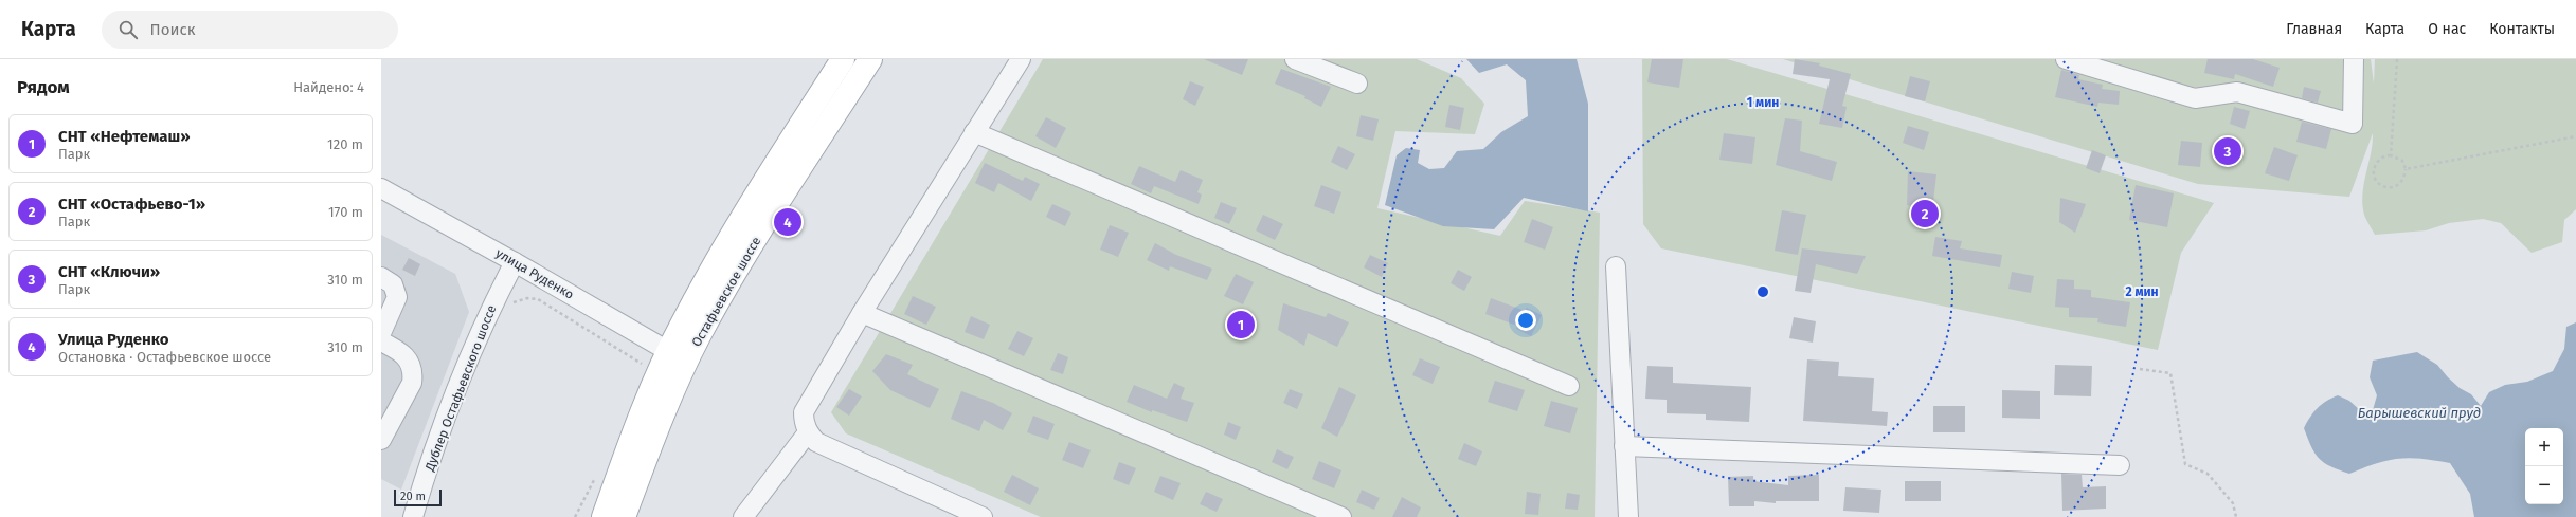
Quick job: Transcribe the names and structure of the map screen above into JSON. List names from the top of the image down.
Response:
{
  "streets": {
    "main road": ["Остафьевское шоссе"],
    "street": ["улица Руденко", "Дублер Остафьевского шоссе"]
  },
  "crossings": [
    ["улица Руденко", "Остафьевское шоссе"],
    ["улица Руденко", "Дублер Остафьевского шоссе"]
  ],
  "water": ["Барышевский пруд"],
  "scale_bar": "20 m",
  "page": {
    "header": "Карта",
    "search": "Поиск",
    "nav": [
      "Главная",
      "Карта",
      "О нас",
      "Контакты"
    ],
    "heading": ["Рядом", "Найдено: 4"],
    "list": [
      {
        "mark": "1",
        "name": "СНТ «Нефтемаш»",
        "note": "Парк",
        "value": "120 m"
      },
      {
        "mark": "2",
        "name": "СНТ «Остафьево-1»",
        "note": "Парк",
        "value": "170 m"
      },
      {
        "mark": "3",
        "name": "СНТ «Ключи»",
        "note": "Парк",
        "value": "310 m"
      },
      {
        "mark": "4",
        "name": "Улица Руденко",
        "note": "Остановка · Остафьевское шоссе",
        "value": "310 m"
      }
    ],
    "pins": [
      "3",
      "2",
      "4",
      "1"
    ],
    "map_buttons": ["+", "−"],
    "scale": "20 m"
  },
  "rings": ["1 мин", "2 мин"]
}
